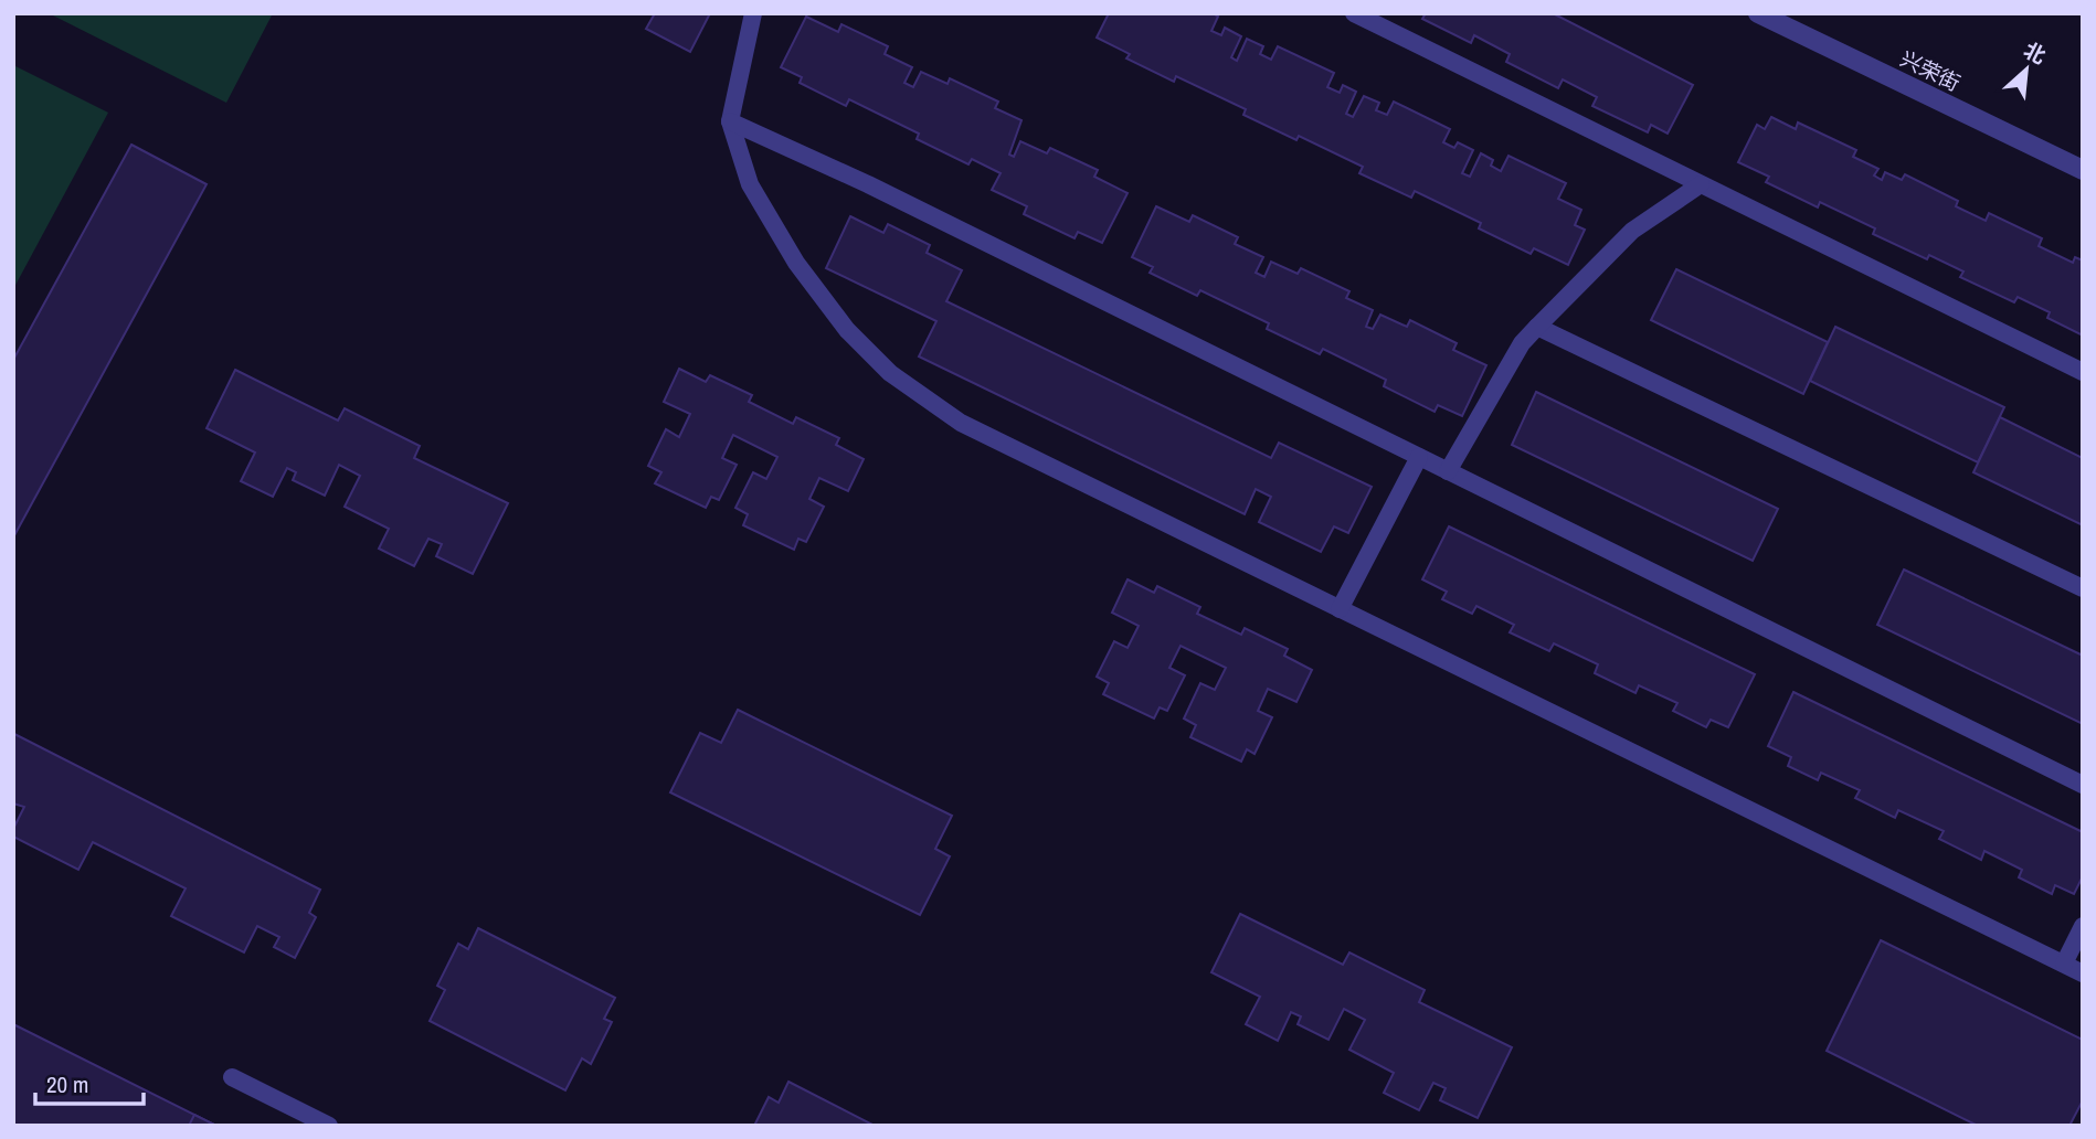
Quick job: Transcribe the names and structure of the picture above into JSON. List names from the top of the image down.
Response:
{
  "streets": {
    "street": ["兴荣街"]
  },
  "scale_bar": "20 m",
  "north": "top right"
}
